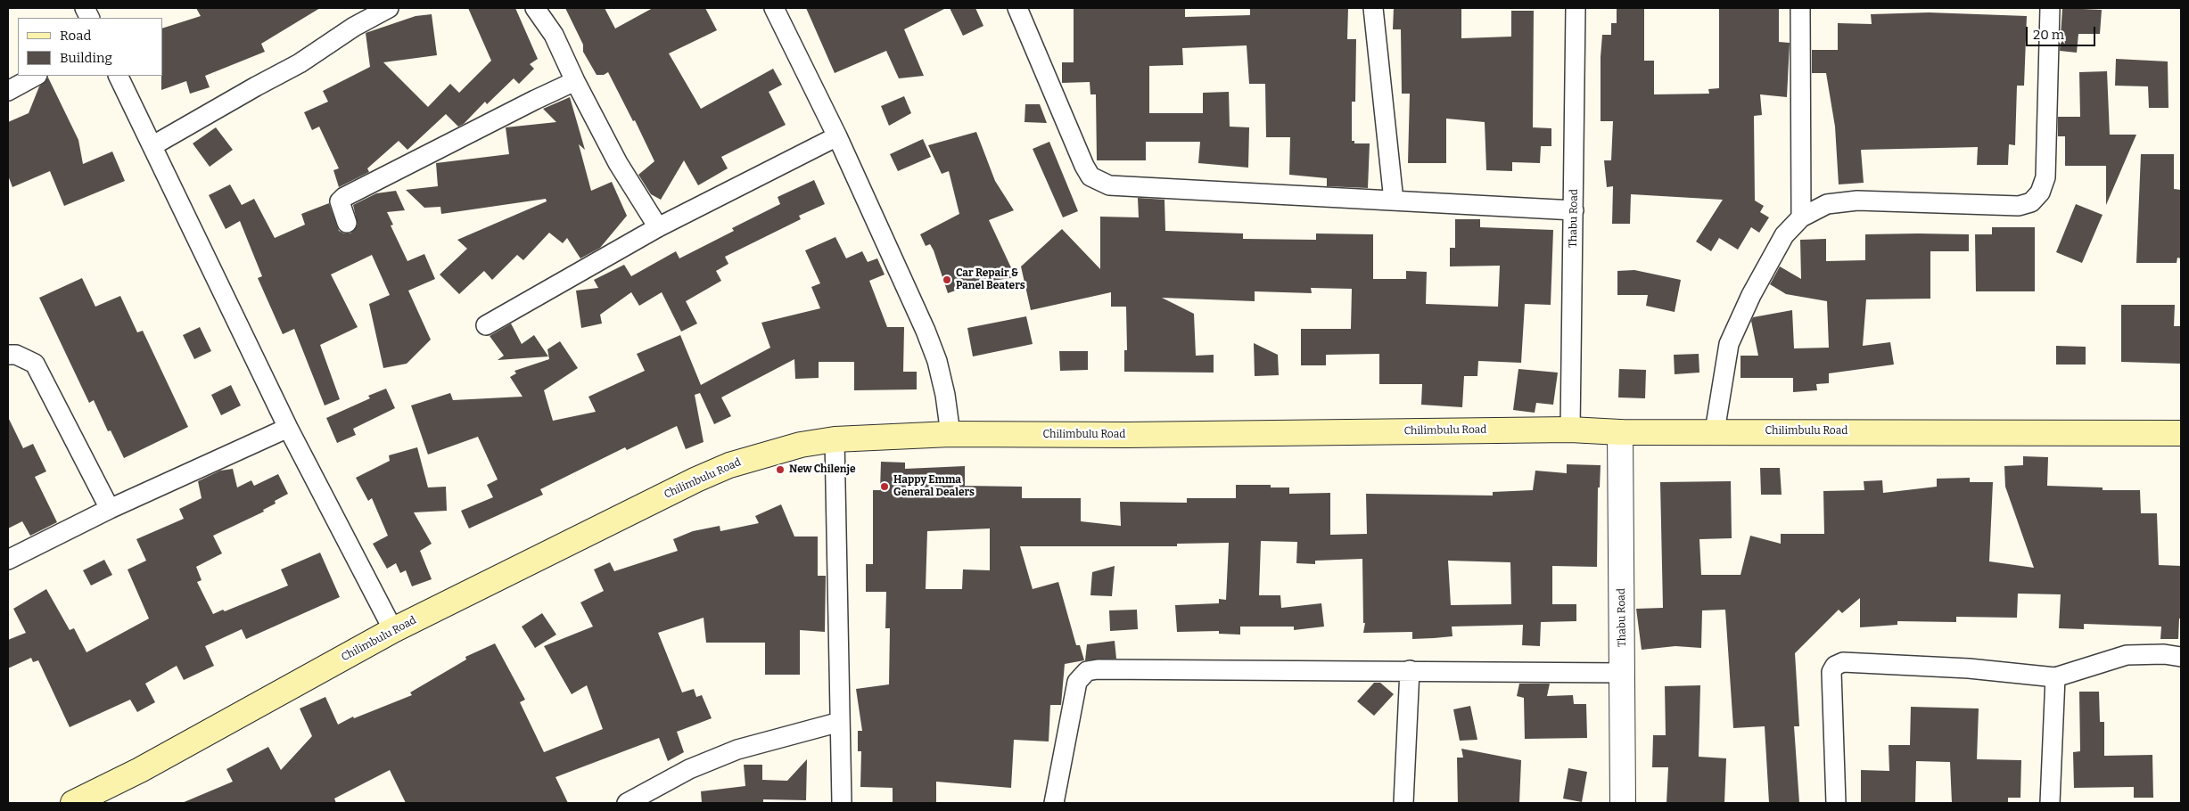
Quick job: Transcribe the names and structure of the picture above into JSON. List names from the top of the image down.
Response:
{
  "streets": {
    "main road": ["Chilimbulu Road"],
    "street": ["Thabu Road"]
  },
  "crossings": [
    ["Thabu Road", "Chilimbulu Road"]
  ],
  "places": ["Car Repair & Panel Beaters", "New Chilenje", "Happy Emma General Dealers"],
  "legend": ["Road", "Building"],
  "scale_bar": "20 m"
}
